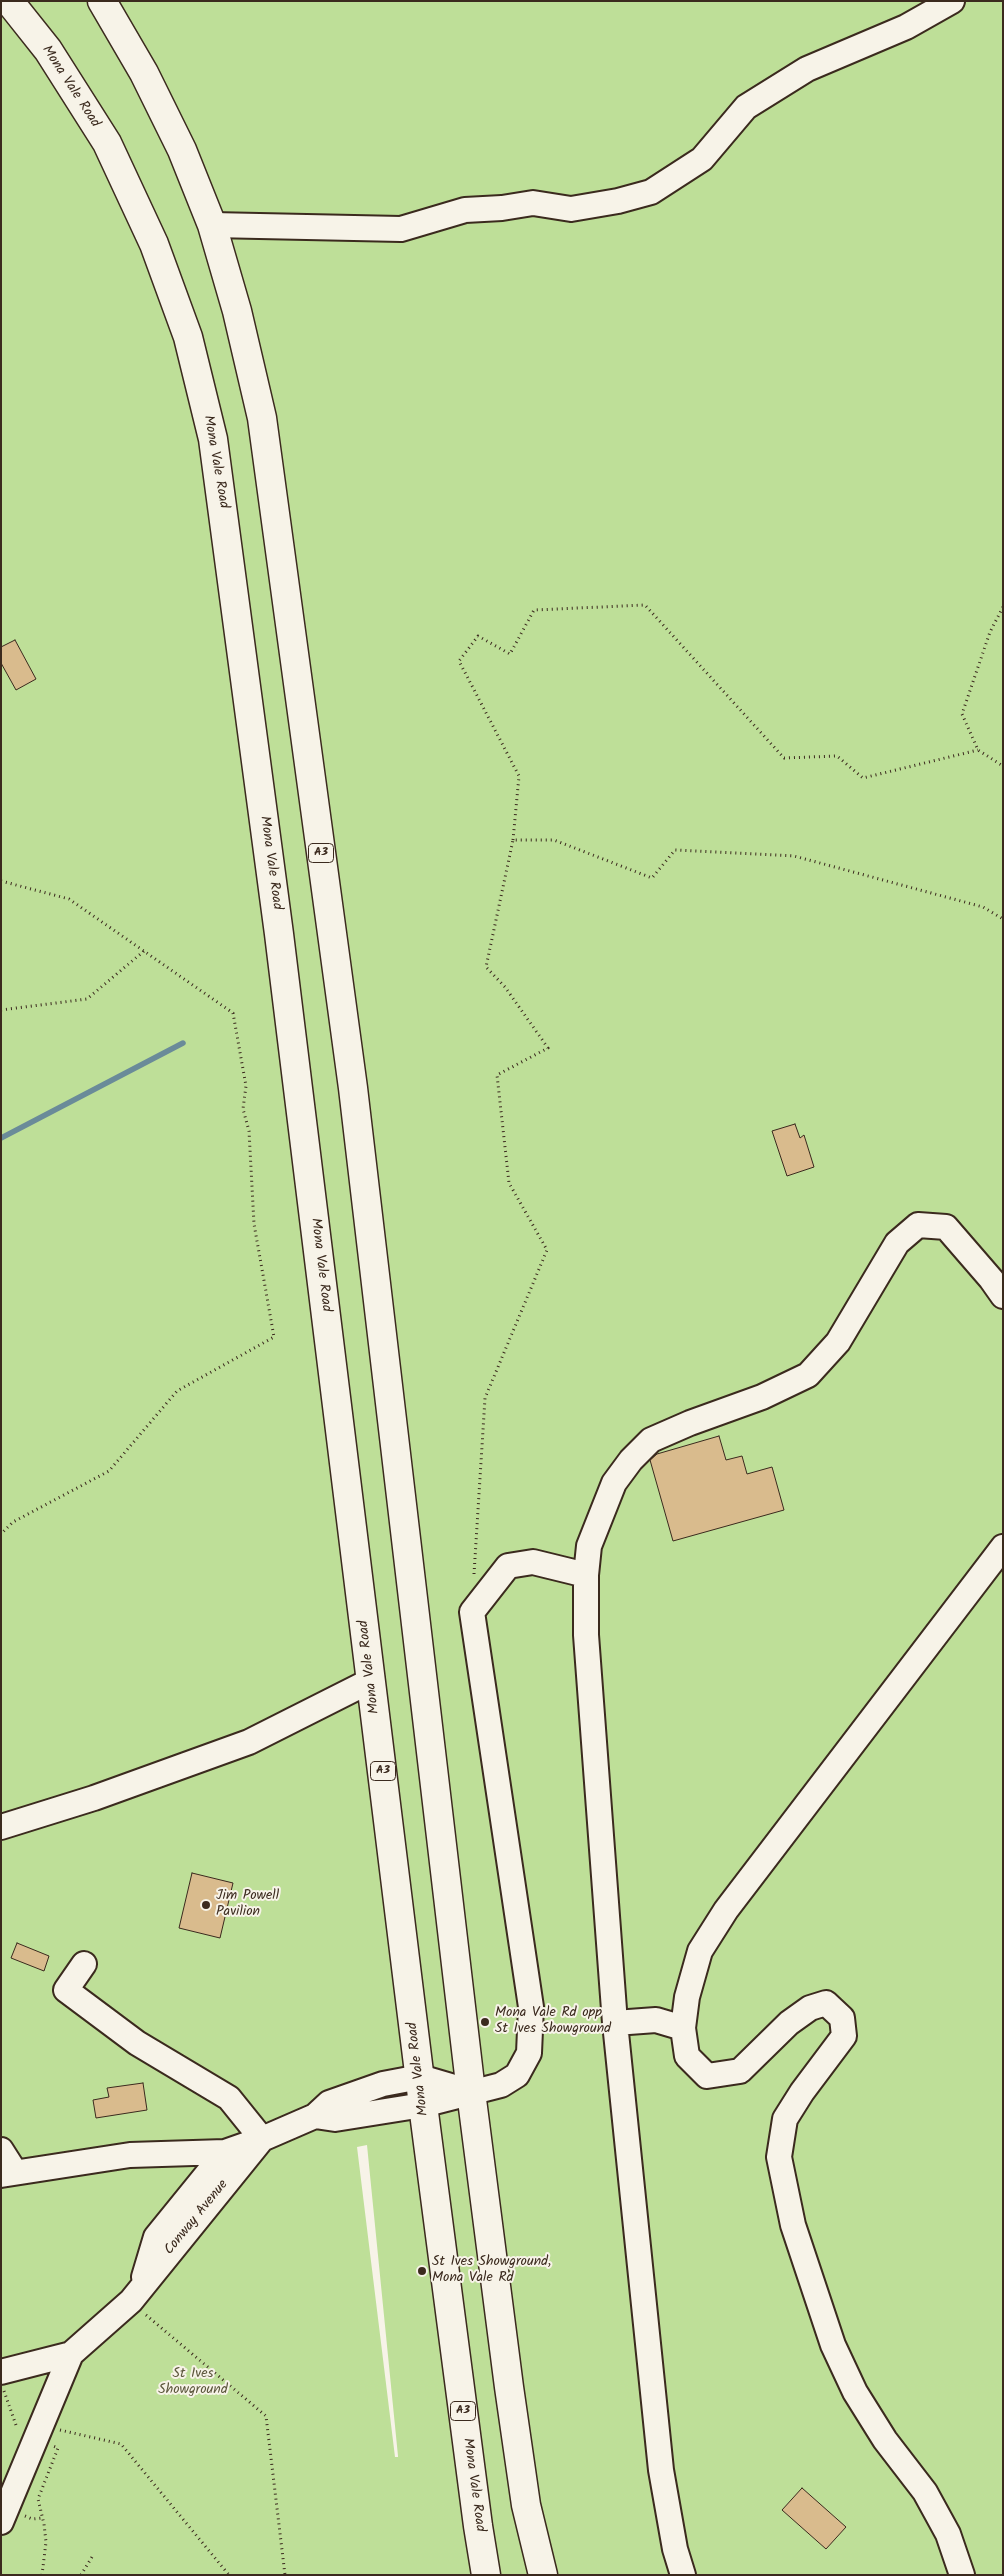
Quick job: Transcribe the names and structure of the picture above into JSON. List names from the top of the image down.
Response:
{
  "streets": {
    "highway": ["Mona Vale Road", "A3"],
    "street": ["Conway Avenue"]
  },
  "parks": ["St Ives Showground"],
  "places": ["Jim Powell Pavilion", "Mona Vale Rd opp St Ives Showground", "St Ives Showground, Mona Vale Rd"]
}
